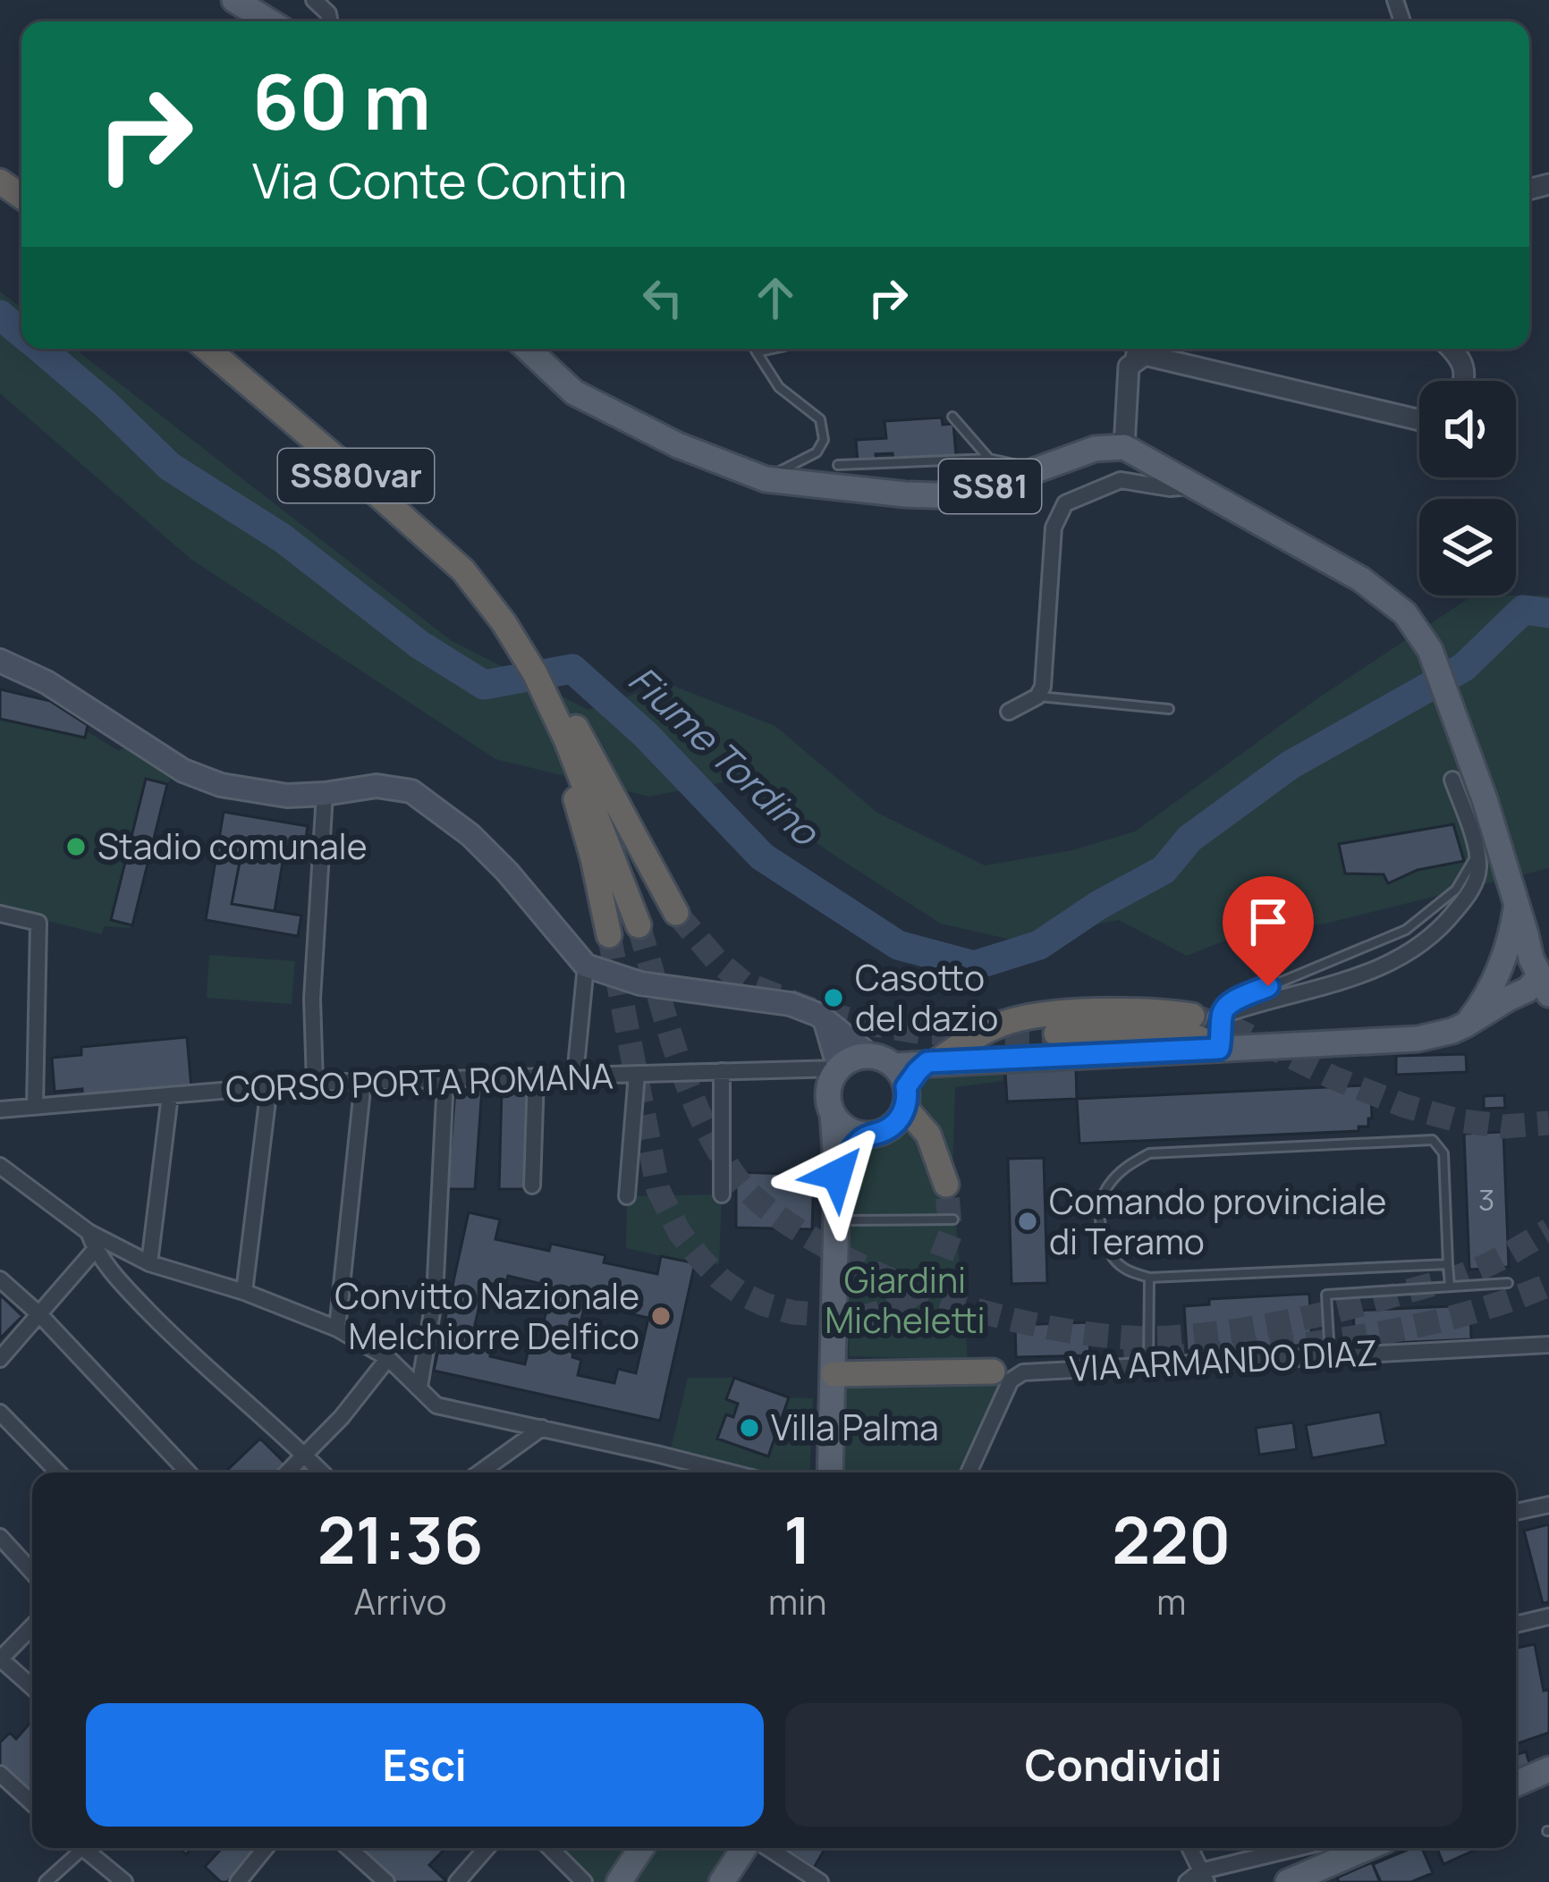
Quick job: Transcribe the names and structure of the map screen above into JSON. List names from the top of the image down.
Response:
{
  "streets": {
    "highway": ["SS80var"],
    "main road": ["SS81"],
    "street": ["CORSO PORTA ROMANA", "VIA ARMANDO DIAZ"]
  },
  "water": ["Fiume Tordino"],
  "parks": ["Giardini Micheletti"],
  "places": [
    "Stadio comunale",
    "Casotto del dazio",
    "Comando provinciale di Teramo",
    "Convitto Nazionale Melchiorre Delfico",
    "Villa Palma"
  ],
  "house_numbers": ["3"],
  "page": {
    "turn": ["60 m", "Via Conte Contin"],
    "eta": [
      "21:36",
      "Arrivo",
      "1",
      "min",
      "220",
      "m"
    ],
    "buttons": ["Esci", "Condividi"]
  }
}
